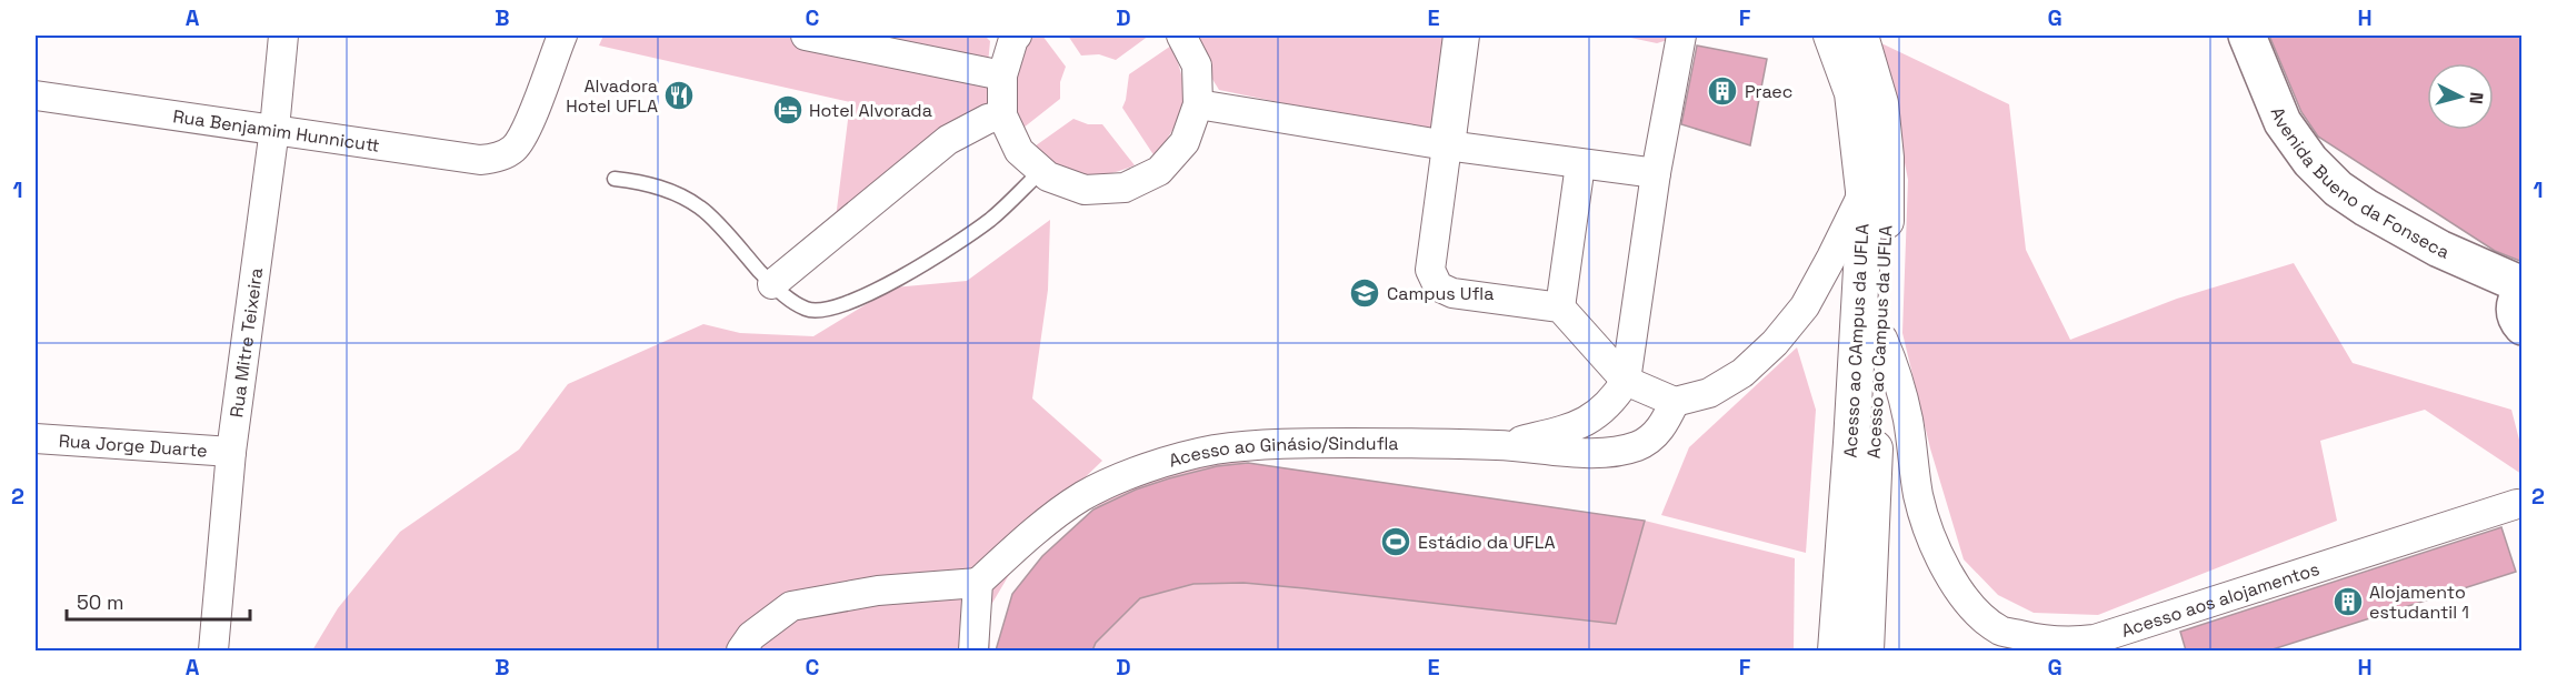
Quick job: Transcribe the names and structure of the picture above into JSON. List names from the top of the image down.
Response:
{
  "streets": {
    "main road": ["Avenida Bueno da Fonseca"],
    "street": [
      "Rua Benjamim Hunnicutt",
      "Acesso ao CAmpus da UFLA",
      "Acesso ao Campus da UFLA",
      "Rua Mitre Teixeira",
      "Rua Jorge Duarte",
      "Acesso ao Ginásio/Sindufla",
      "Acesso aos alojamentos"
    ]
  },
  "crossings": [
    ["Rua Benjamim Hunnicutt", "Rua Mitre Teixeira"],
    ["Acesso ao Campus da UFLA", "Acesso aos alojamentos"],
    ["Rua Mitre Teixeira", "Rua Jorge Duarte"]
  ],
  "places": {
    "building": ["Praec", "Alojamento estudantil 1"],
    "restaurant": ["Alvadora Hotel UFLA"],
    "hotel": ["Hotel Alvorada"],
    "school or university": ["Campus Ufla"],
    "sports": ["Estádio da UFLA"]
  },
  "scale_bar": "50 m",
  "north": "right",
  "grid": {
    "columns": [
      "A",
      "B",
      "C",
      "D",
      "E",
      "F",
      "G",
      "H"
    ],
    "rows": ["1", "2"]
  }
}
